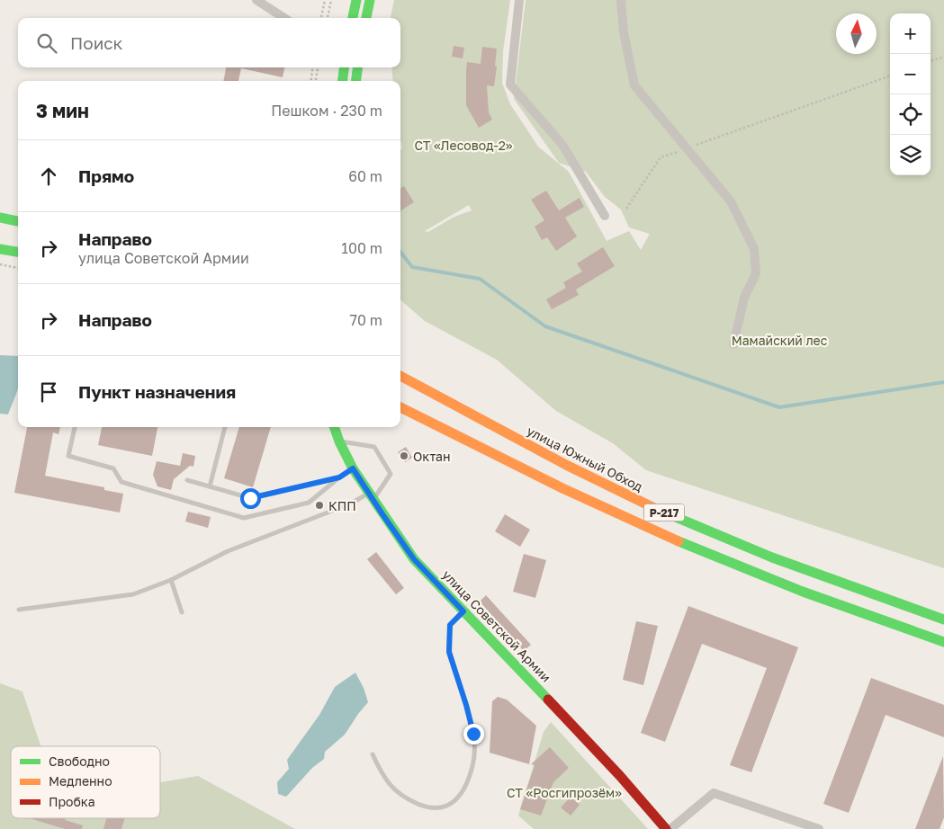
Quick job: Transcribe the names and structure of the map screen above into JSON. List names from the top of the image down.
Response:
{
  "streets": {
    "main road": ["улица Южный Обход", "Р-217", "улица Советской Армии"]
  },
  "parks": ["СТ «Лесовод-2»", "Мамайский лес", "СТ «Росгипрозём»"],
  "places": ["Октан", "КПП"],
  "legend": ["Свободно", "Медленно", "Пробка"],
  "north": "top",
  "page": {
    "map_buttons": ["+", "−"],
    "search": "Поиск",
    "heading": ["3 мин", "Пешком · 230 m"],
    "list": [
      ["Прямо", "60 m"],
      ["Направо", "улица Советской Армии", "100 m"],
      ["Направо", "70 m"],
      "Пункт назначения"
    ]
  }
}
